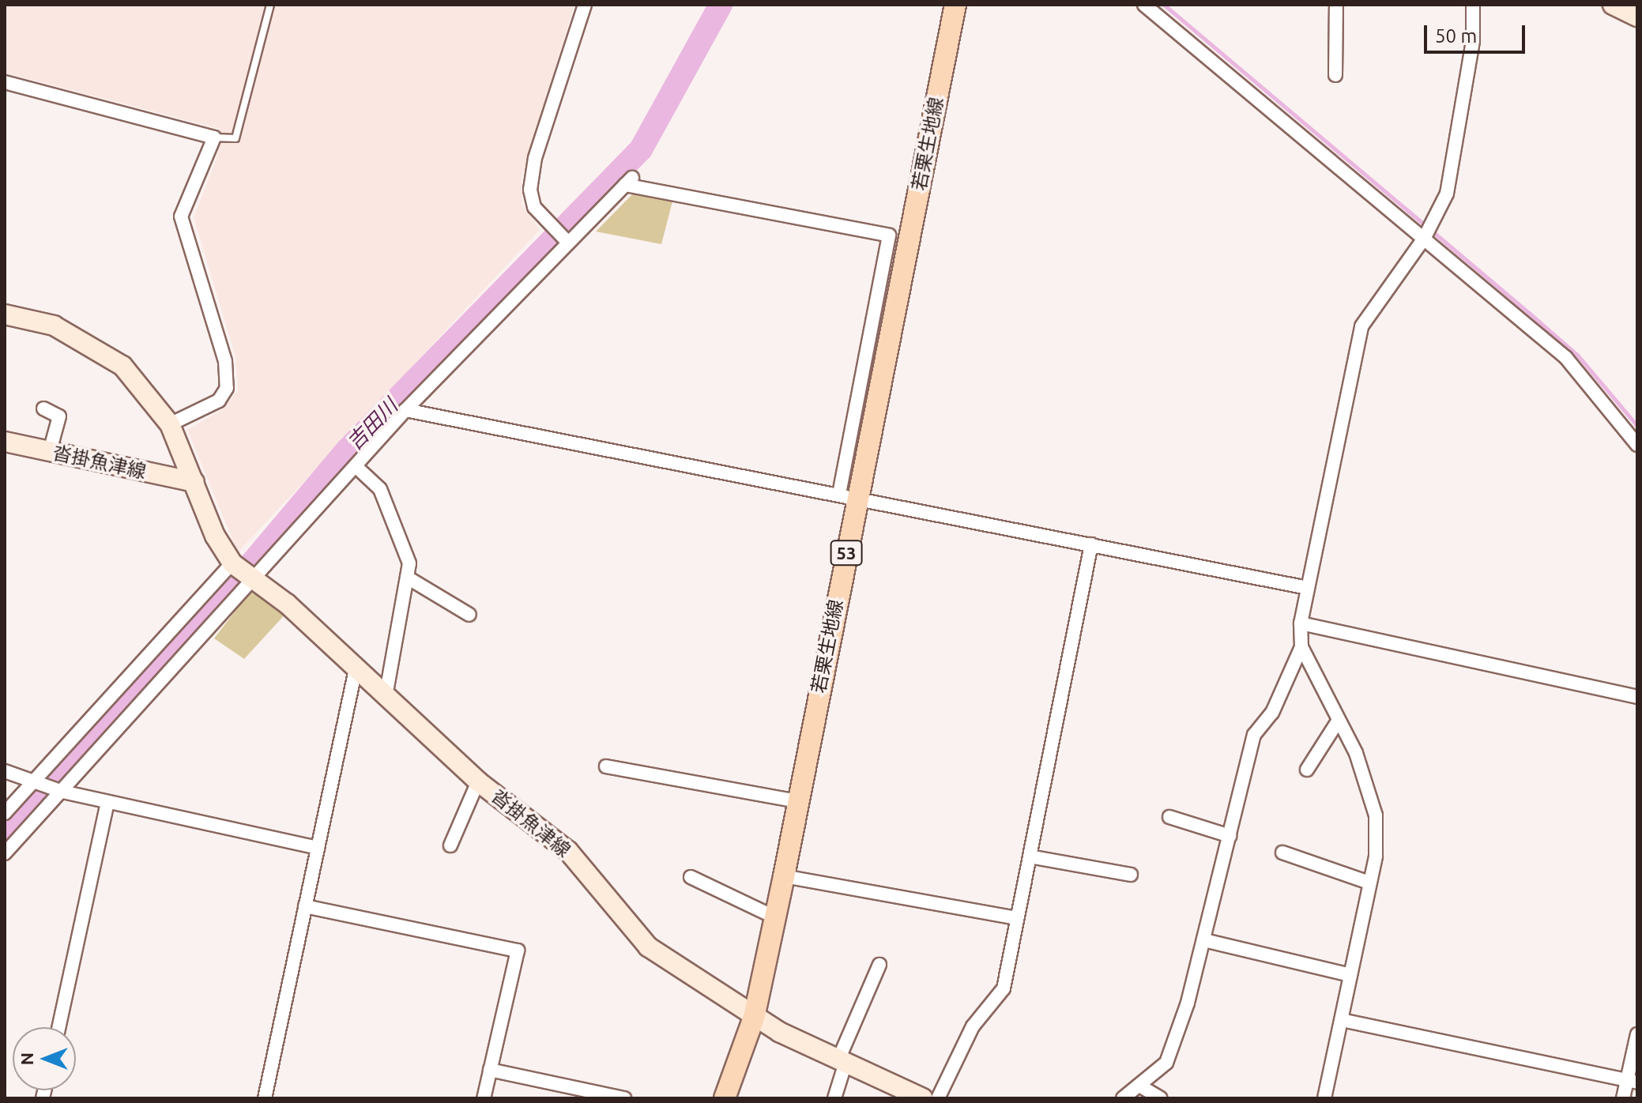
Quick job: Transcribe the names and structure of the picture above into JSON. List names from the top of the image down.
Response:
{
  "streets": {
    "main road": ["若栗生地線", "沓掛魚津線", "53"]
  },
  "crossings": [
    ["若栗生地線", "沓掛魚津線"]
  ],
  "water": ["吉田川"],
  "scale_bar": "50 m",
  "north": "left"
}
